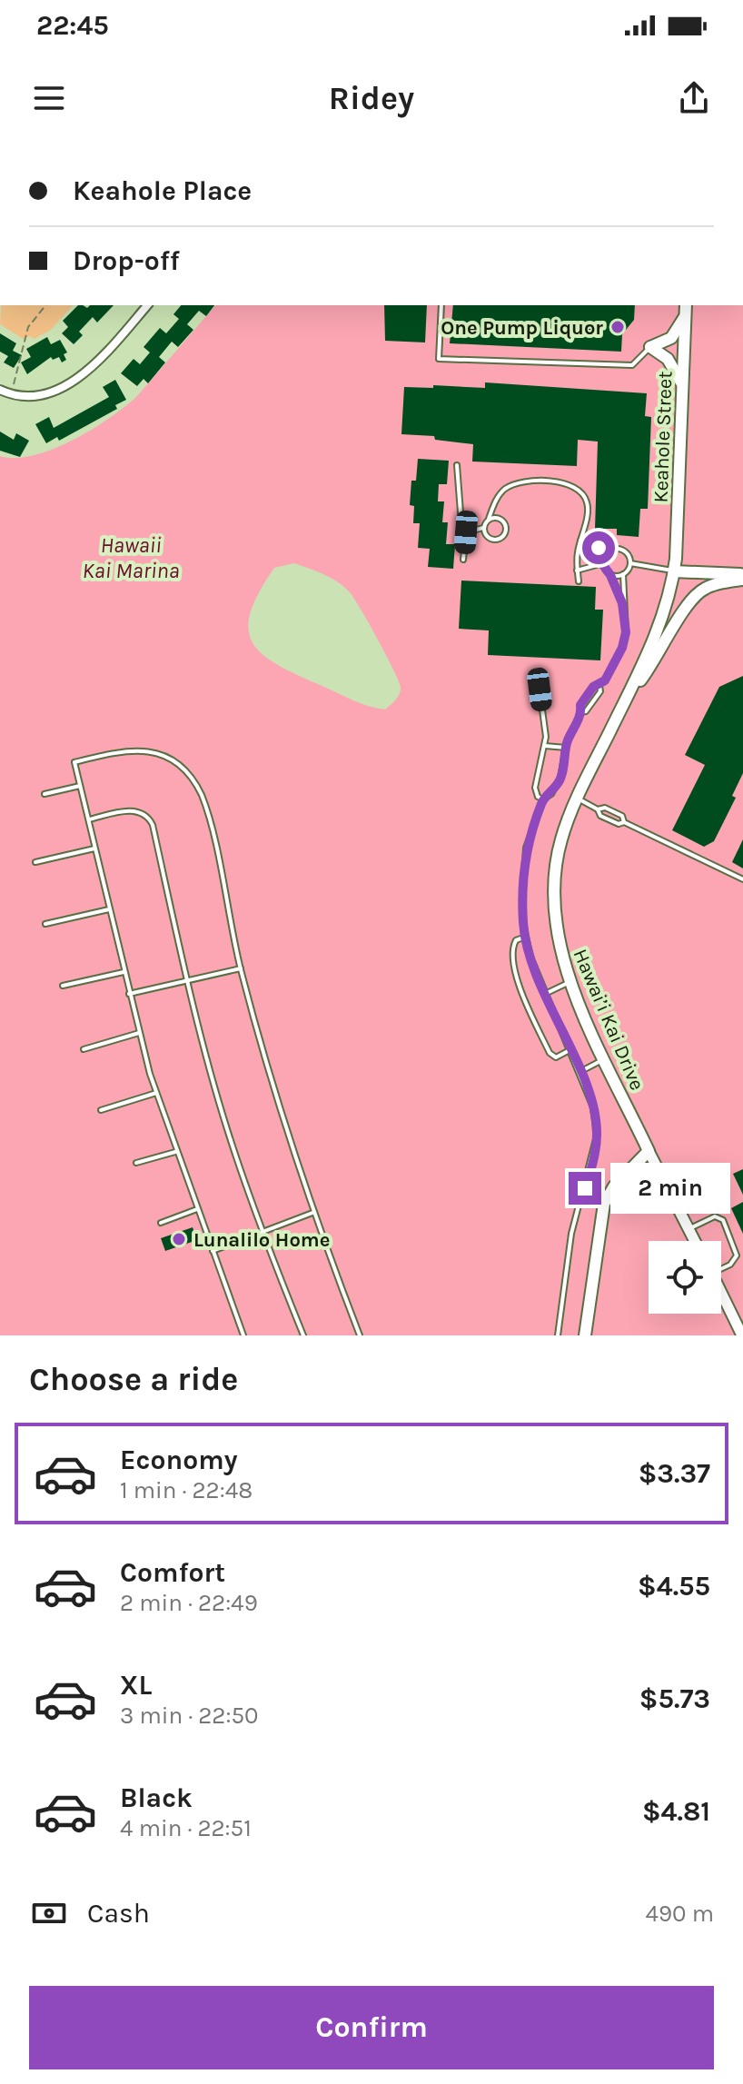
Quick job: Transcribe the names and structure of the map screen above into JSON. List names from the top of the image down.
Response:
{
  "streets": {
    "main road": ["Keahole Street", "Hawai’i Kai Drive"]
  },
  "crossings": [
    ["Keahole Street", "Hawai’i Kai Drive"]
  ],
  "water": ["Hawaii Kai Marina"],
  "places": ["One Pump Liquor", "Lunalilo Home"],
  "page": {
    "status": "22:45",
    "header": "Ridey",
    "banner": ["Keahole Place", "Drop-off"],
    "bubble": "2 min",
    "heading": "Choose a ride",
    "list": [
      {
        "name": "Economy",
        "note": "1 min · 22:48",
        "value": "$3.37"
      },
      {
        "name": "Comfort",
        "note": "2 min · 22:49",
        "value": "$4.55"
      },
      {
        "name": "XL",
        "note": "3 min · 22:50",
        "value": "$5.73"
      },
      {
        "name": "Black",
        "note": "4 min · 22:51",
        "value": "$4.81"
      }
    ],
    "pay": ["Cash", "490 m"],
    "buttons": "Confirm"
  }
}
